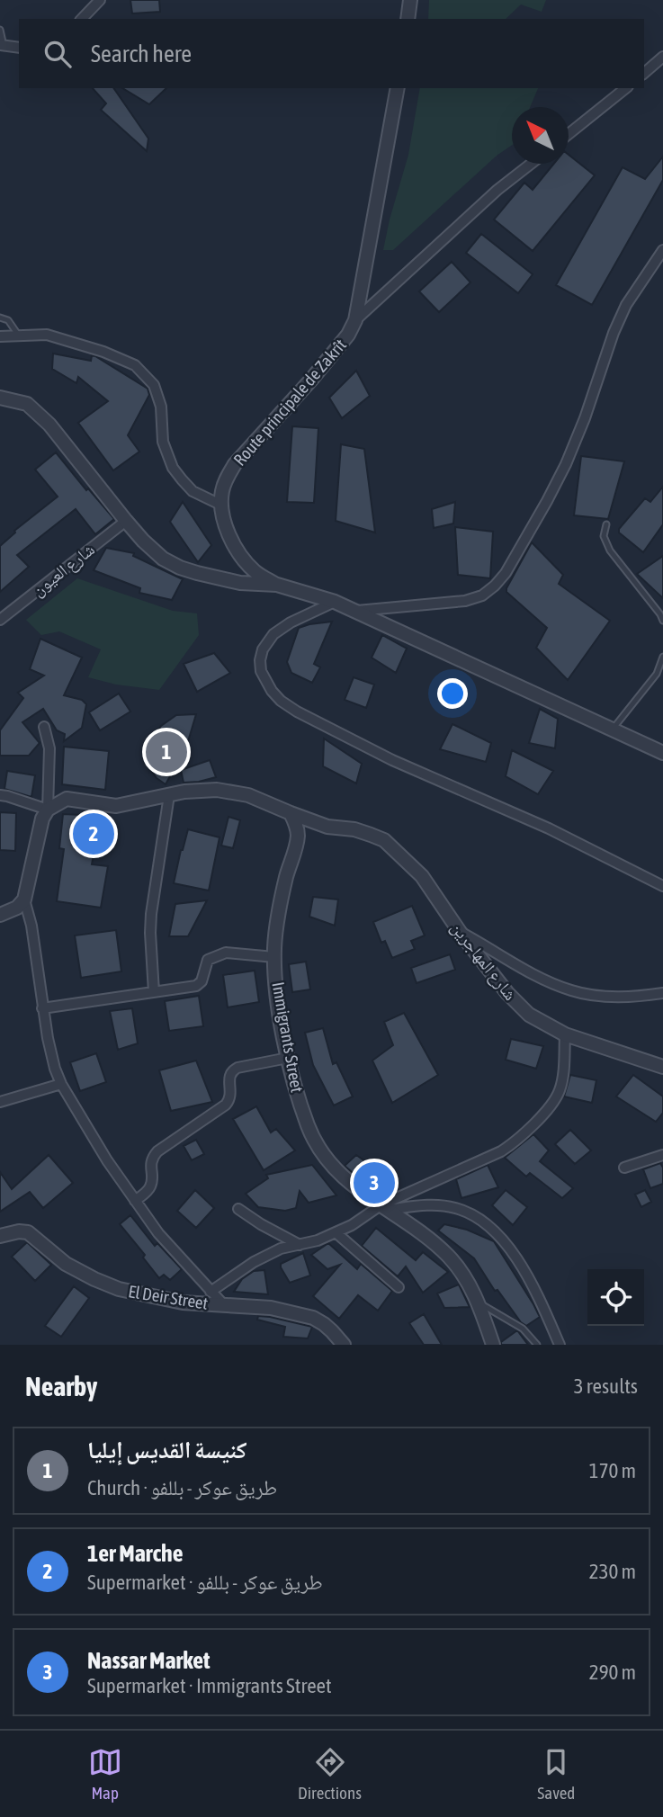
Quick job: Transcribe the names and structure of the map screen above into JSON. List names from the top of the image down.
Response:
{
  "streets": {
    "street": [
      "Route principale de Zakrît",
      "شارع العيون",
      "شارع المهاجرين",
      "Immigrants Street",
      "El Deir Street"
    ]
  },
  "north": "top left",
  "page": {
    "search": "Search here",
    "pins": ["1", "2", "3"],
    "heading": ["Nearby", "3 results"],
    "list": [
      {
        "mark": "1",
        "name": "كنيسة القديس إيليا",
        "note": "Church · طريق عوكر - بللفو",
        "value": "170 m"
      },
      {
        "mark": "2",
        "name": "1er Marche",
        "note": "Supermarket · طريق عوكر - بللفو",
        "value": "230 m"
      },
      {
        "mark": "3",
        "name": "Nassar Market",
        "note": "Supermarket · Immigrants Street",
        "value": "290 m"
      }
    ],
    "nav": ["Map", "Directions", "Saved"]
  }
}
